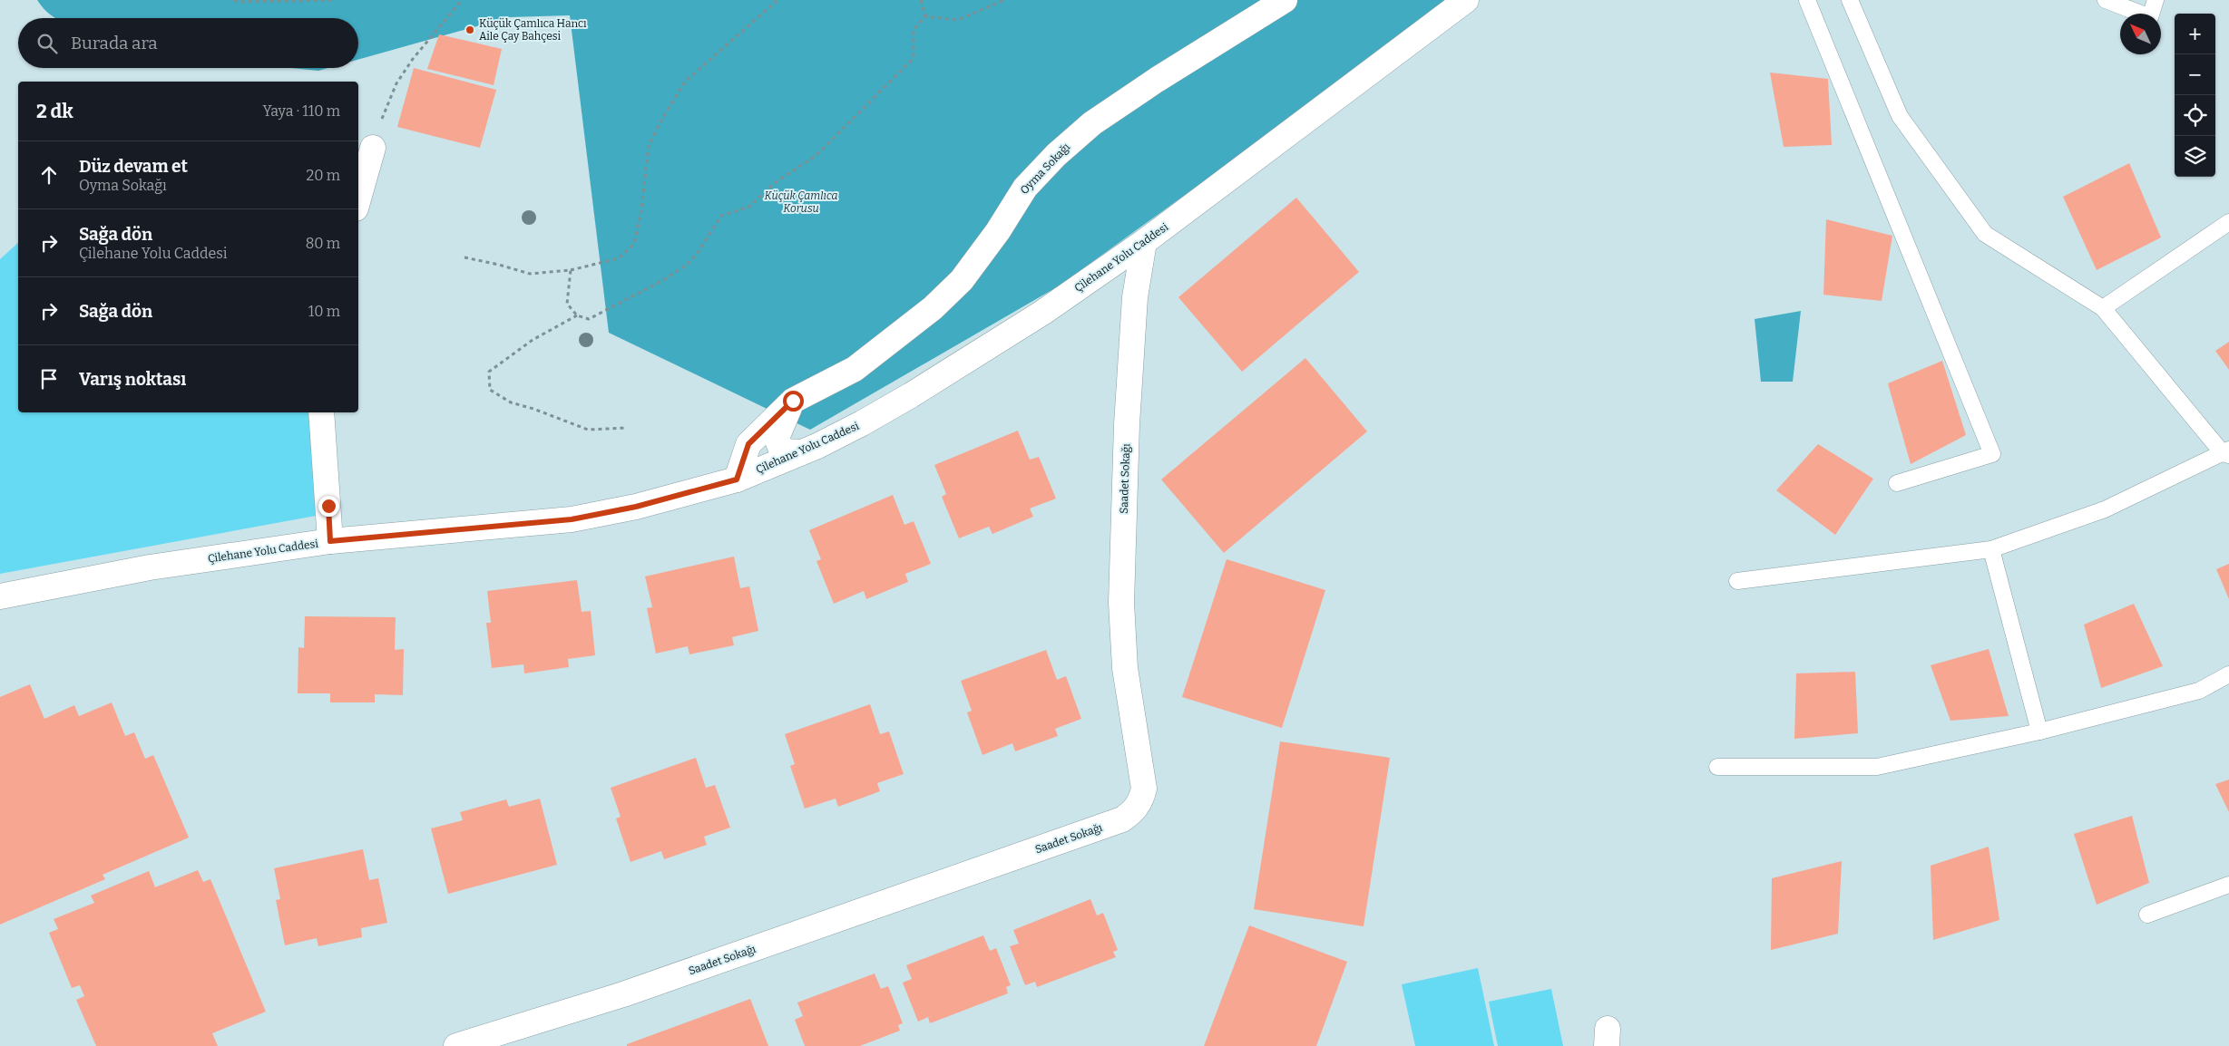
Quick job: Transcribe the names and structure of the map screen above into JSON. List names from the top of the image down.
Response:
{
  "streets": {
    "street": ["Oyma Sokağı", "Çilehane Yolu Caddesi", "Saadet Sokağı"]
  },
  "crossings": [
    ["Oyma Sokağı", "Çilehane Yolu Caddesi"],
    ["Çilehane Yolu Caddesi", "Saadet Sokağı"]
  ],
  "parks": ["Küçük Çamlıca Korusu"],
  "places": ["Küçük Çamlıca Hancı Aile Çay Bahçesi"],
  "north": "top left",
  "page": {
    "map_buttons": ["+", "−"],
    "search": "Burada ara",
    "heading": ["2 dk", "Yaya · 110 m"],
    "list": [
      ["Düz devam et", "Oyma Sokağı", "20 m"],
      ["Sağa dön", "Çilehane Yolu Caddesi", "80 m"],
      ["Sağa dön", "10 m"],
      "Varış noktası"
    ]
  }
}
